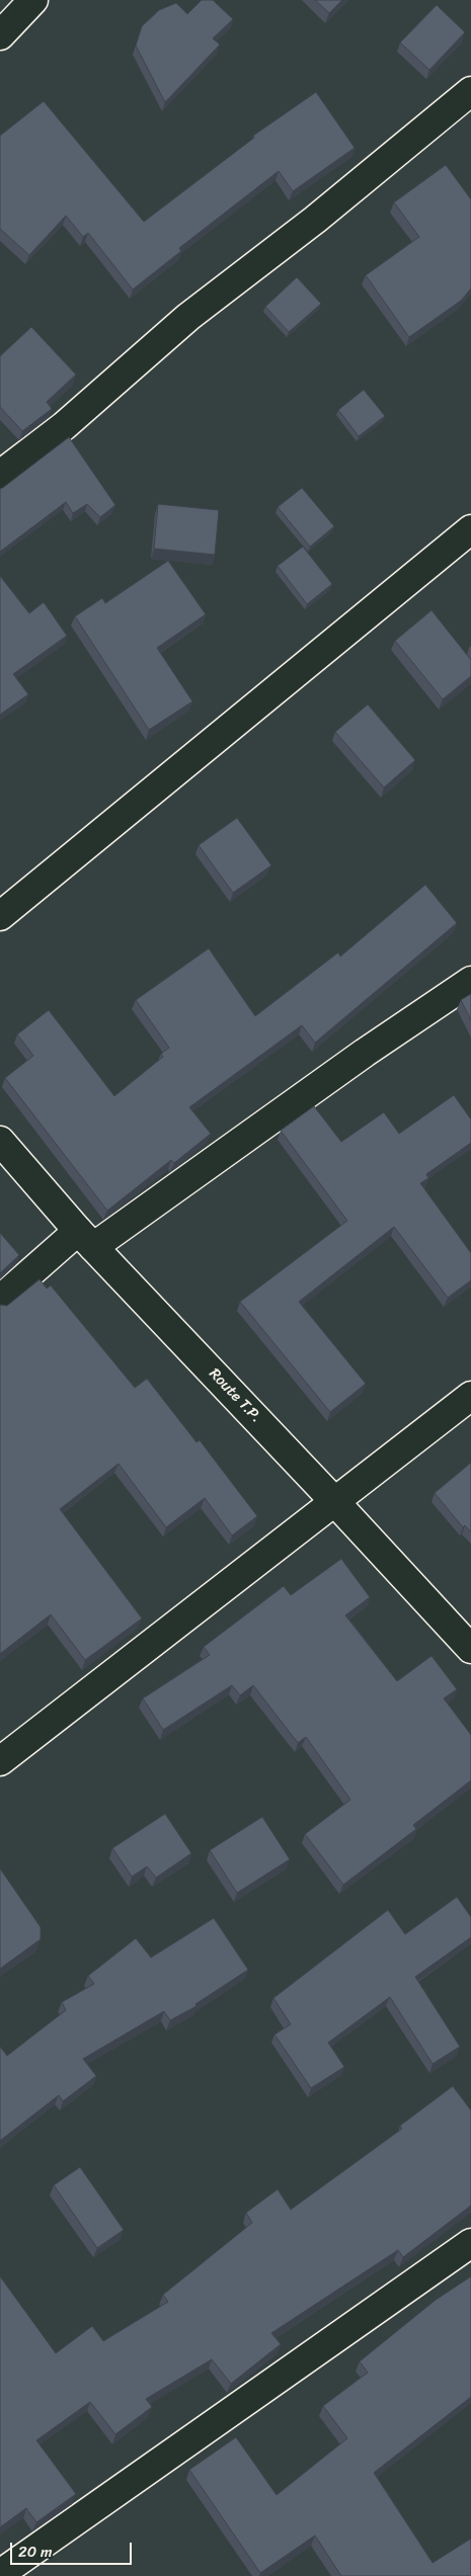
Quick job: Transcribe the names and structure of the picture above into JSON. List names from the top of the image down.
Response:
{
  "streets": {
    "street": ["Route T.P."]
  },
  "scale_bar": "20 m"
}
